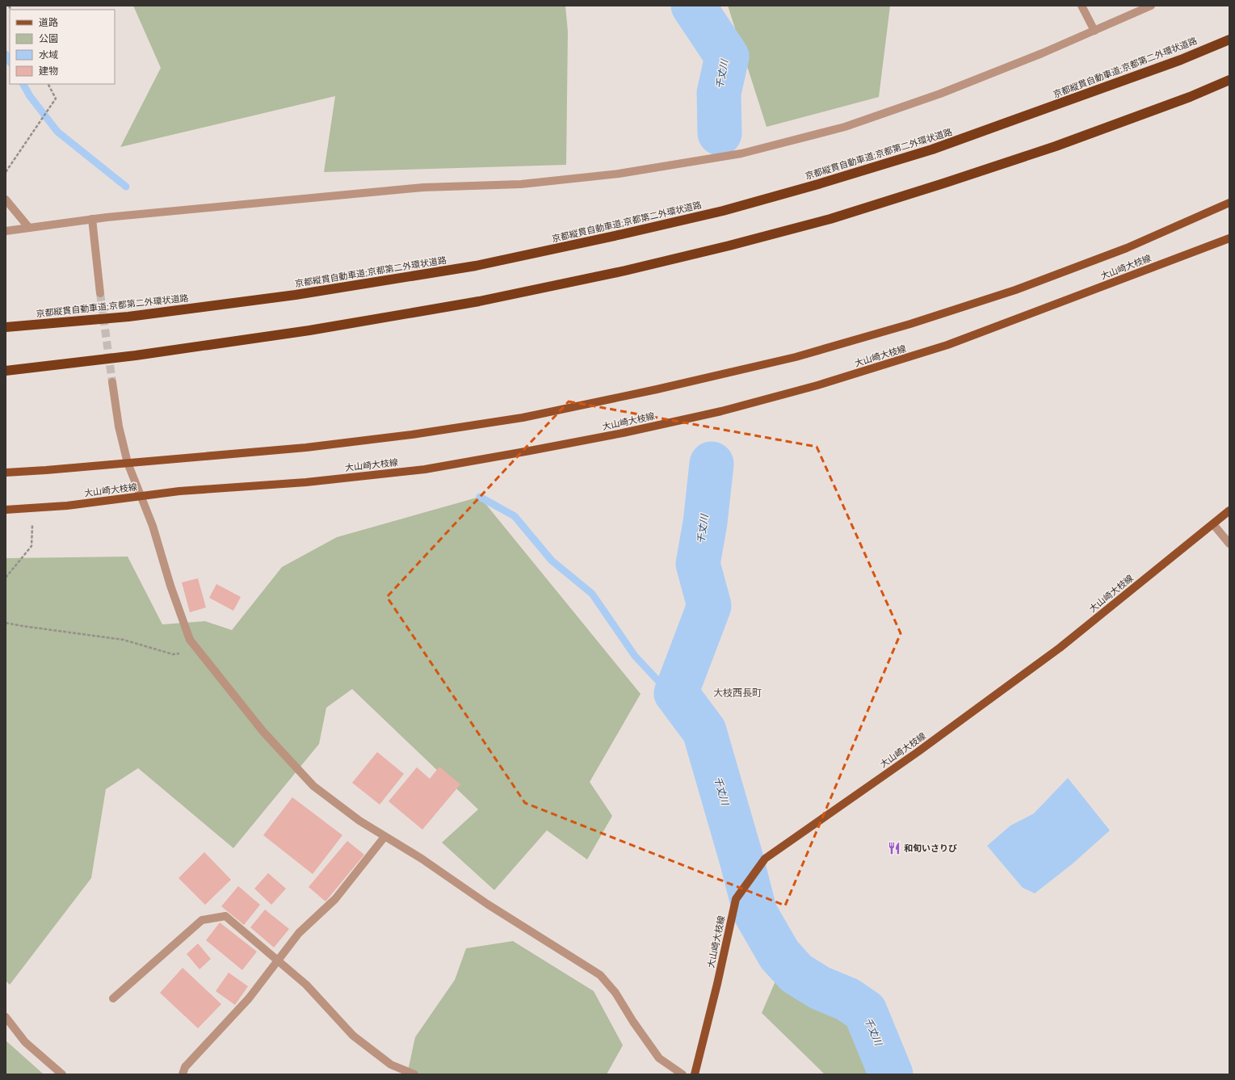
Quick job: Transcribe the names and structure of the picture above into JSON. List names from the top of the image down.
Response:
{
  "streets": {
    "highway": ["京都縦貫自動車道;京都第二外環状道路"],
    "main road": ["大山崎大枝線"]
  },
  "districts": ["大枝西長町"],
  "water": ["千丈川"],
  "places": {
    "restaurant": ["和旬いさりび"]
  },
  "legend": [
    "道路",
    "公園",
    "水域",
    "建物"
  ]
}
